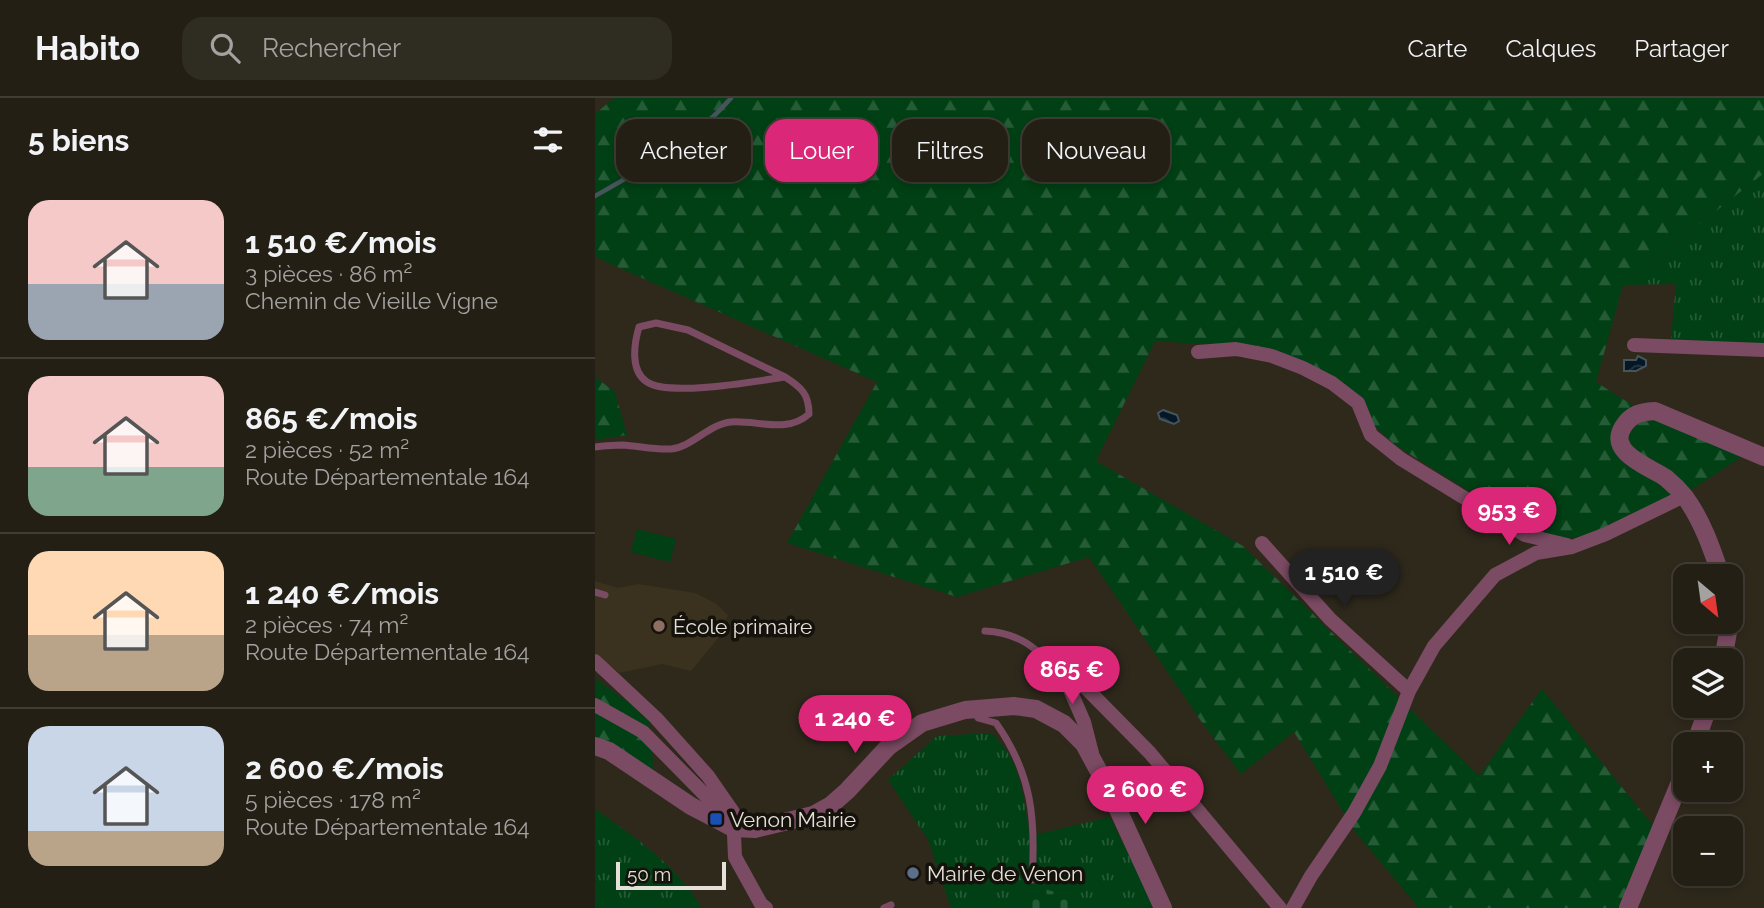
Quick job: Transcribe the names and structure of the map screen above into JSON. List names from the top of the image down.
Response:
{
  "places": {
    "other": ["École primaire", "Mairie de Venon"],
    "transit": ["Venon Mairie"]
  },
  "scale_bar": "50 m",
  "north": "bottom right",
  "page": {
    "header": "Habito",
    "search": "Rechercher",
    "nav": ["Carte", "Calques", "Partager"],
    "heading": "5 biens",
    "chip": [
      "Acheter",
      "Louer",
      "Filtres",
      "Nouveau"
    ],
    "list": [
      {
        "name": "1 510 €/mois",
        "note": "3 pièces · 86 m² · Chemin de Vieille Vigne"
      },
      {
        "name": "865 €/mois",
        "note": "2 pièces · 52 m² · Route Départementale 164"
      },
      {
        "name": "1 240 €/mois",
        "note": "2 pièces · 74 m² · Route Départementale 164"
      },
      {
        "name": "2 600 €/mois",
        "note": "5 pièces · 178 m² · Route Départementale 164"
      }
    ],
    "price": [
      "953 €",
      "1 510 €",
      "865 €",
      "1 240 €",
      "2 600 €"
    ],
    "map_buttons": ["+", "−"],
    "scale": "50 m"
  }
}
